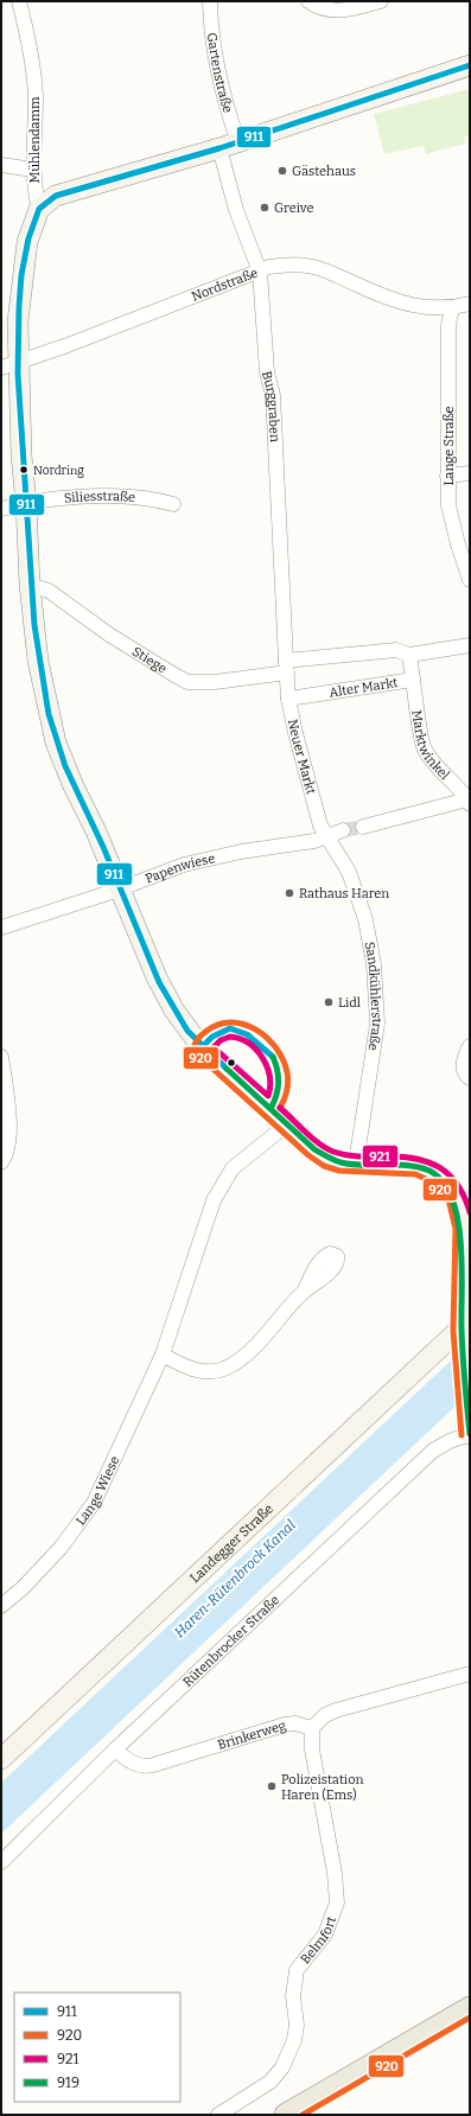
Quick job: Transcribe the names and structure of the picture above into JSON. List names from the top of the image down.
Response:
{
  "streets": {
    "street": [
      "Gartenstraße",
      "Mühlendamm",
      "Nordstraße",
      "Burggraben",
      "Lange Straße",
      "Siliesstraße",
      "Stiege",
      "Alter Markt",
      "Marktwinkel",
      "Neuer Markt",
      "Papenwiese",
      "Sandkühlerstraße",
      "Lange Wiese",
      "Landegger Straße",
      "Rütenbrocker Straße",
      "Brinkerweg",
      "Belmfort"
    ]
  },
  "crossings": [
    ["Gartenstraße", "Burggraben"],
    ["Mühlendamm", "Nordstraße"],
    ["Nordstraße", "Burggraben"],
    ["Nordstraße", "Lange Straße"],
    ["Burggraben", "Stiege"],
    ["Burggraben", "Neuer Markt"],
    ["Stiege", "Neuer Markt"],
    ["Alter Markt", "Marktwinkel"],
    ["Alter Markt", "Neuer Markt"],
    ["Neuer Markt", "Papenwiese"],
    ["Neuer Markt", "Sandkühlerstraße"],
    ["Papenwiese", "Sandkühlerstraße"],
    ["Rütenbrocker Straße", "Brinkerweg"],
    ["Brinkerweg", "Belmfort"]
  ],
  "water": ["Haren-Rütenbrock Kanal"],
  "places": [
    "Gästehaus",
    "Greive",
    "Nordring",
    "Rathaus Haren",
    "Lidl",
    "Polizeistation Haren (Ems)"
  ],
  "lines": [
    "transit line 911",
    "transit line 920",
    "transit line 921",
    "transit line 919"
  ],
  "legend": [
    "911",
    "920",
    "921",
    "919"
  ]
}
